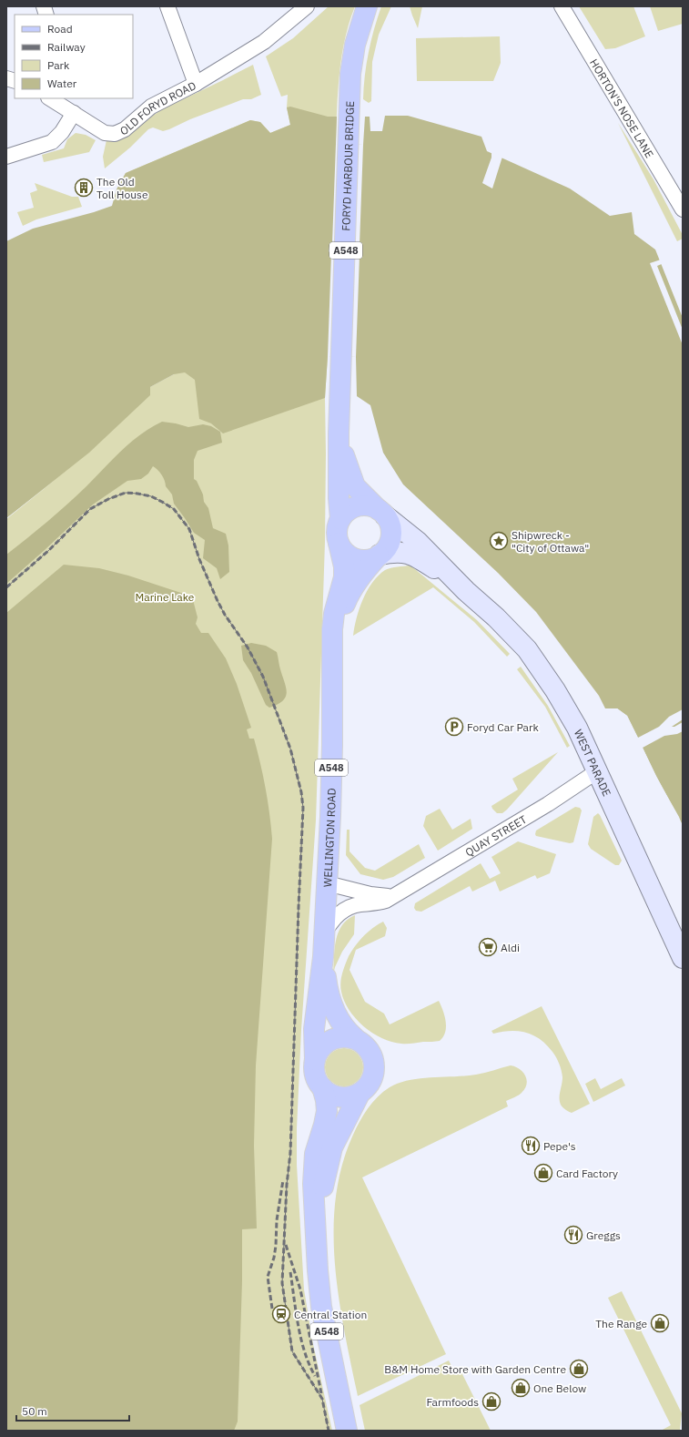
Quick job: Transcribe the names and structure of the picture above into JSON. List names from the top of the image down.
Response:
{
  "streets": {
    "main road": [
      "FORYD HARBOUR BRIDGE",
      "A548",
      "WEST PARADE",
      "WELLINGTON ROAD"
    ],
    "street": ["OLD FORYD ROAD", "HORTON'S NOSE LANE", "QUAY STREET"]
  },
  "crossings": [
    ["FORYD HARBOUR BRIDGE", "A548"],
    ["A548", "WEST PARADE"],
    ["A548", "WELLINGTON ROAD"],
    ["WEST PARADE", "QUAY STREET"],
    ["QUAY STREET", "WELLINGTON ROAD"]
  ],
  "parks": ["Marine Lake"],
  "places": {
    "building": ["The Old Toll House"],
    "place": ["Shipwreck - \"City of Ottawa\""],
    "parking": ["Foryd Car Park"],
    "supermarket": ["Aldi"],
    "restaurant": ["Pepe's", "Greggs"],
    "shop": [
      "Card Factory",
      "The Range",
      "B&M Home Store with Garden Centre",
      "One Below",
      "Farmfoods"
    ],
    "station": ["Central Station"]
  },
  "legend": [
    "Road",
    "Railway",
    "Park",
    "Water"
  ],
  "scale_bar": "50 m"
}
